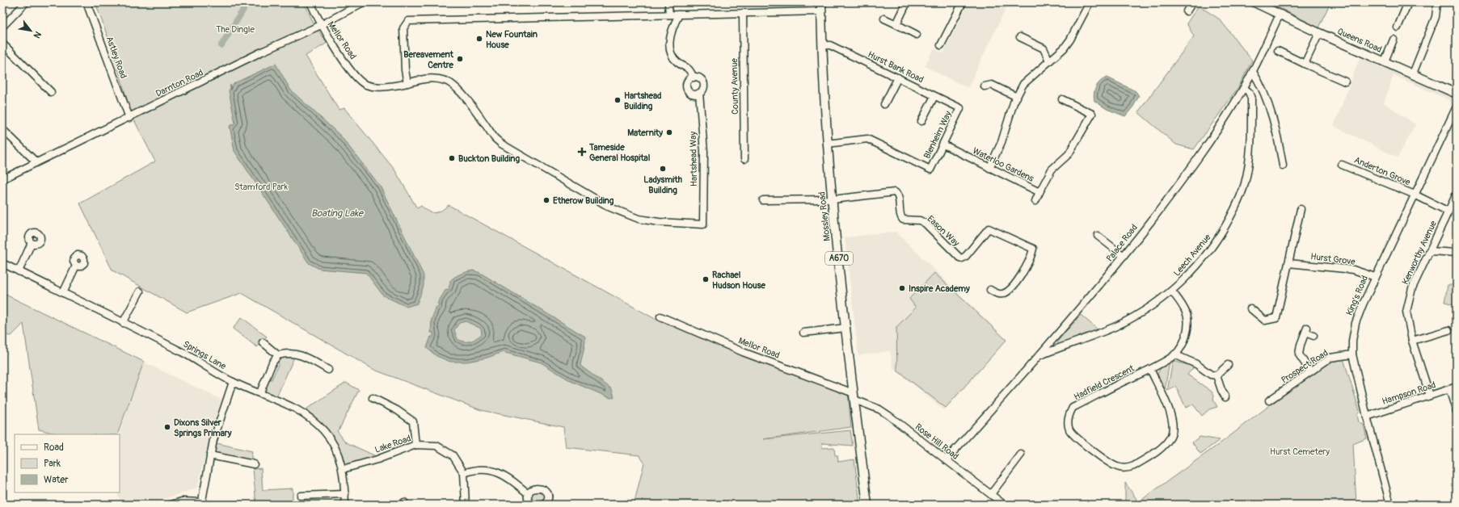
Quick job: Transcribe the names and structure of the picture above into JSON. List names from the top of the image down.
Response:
{
  "streets": {
    "main road": ["Queens Road", "Mossley Road", "A670"],
    "street": [
      "Mellor Road",
      "Astley Road",
      "Hurst Bank Road",
      "Darnton Road",
      "County Avenue",
      "Blenheim Way",
      "Hartshead Way",
      "Waterloo Gardens",
      "Anderton Grove",
      "Eason Way",
      "Palace Road",
      "Kenworthy Avenue",
      "Leech Avenue",
      "Hurst Grove",
      "King's Road",
      "Springs Lane",
      "Prospect Road",
      "Hadfield Crescent",
      "Hampson Road",
      "Rose Hill Road",
      "Lake Road"
    ]
  },
  "crossings": [
    ["Mellor Road", "Darnton Road"],
    ["Mellor Road", "Hartshead Way"],
    ["Mellor Road", "Mossley Road"],
    ["Mellor Road", "Rose Hill Road"],
    ["Queens Road", "Palace Road"],
    ["Astley Road", "Darnton Road"],
    ["Hurst Bank Road", "Blenheim Way"],
    ["Hurst Bank Road", "Mossley Road"],
    ["Blenheim Way", "Waterloo Gardens"],
    ["Blenheim Way", "Mossley Road"],
    ["Anderton Grove", "Kenworthy Avenue"],
    ["Anderton Grove", "King's Road"],
    ["Mossley Road", "Eason Way"],
    ["Mossley Road", "Rose Hill Road"],
    ["Palace Road", "Leech Avenue"],
    ["Palace Road", "Rose Hill Road"],
    ["Kenworthy Avenue", "Hampson Road"],
    ["Leech Avenue", "Hadfield Crescent"],
    ["Hurst Grove", "King's Road"],
    ["King's Road", "Prospect Road"],
    ["King's Road", "Hampson Road"],
    ["Springs Lane", "Lake Road"]
  ],
  "water": ["Boating Lake"],
  "parks": ["The Dingle", "Stamford Park", "Hurst Cemetery"],
  "places": {
    "other": [
      "New Fountain House",
      "Bereavement Centre",
      "Hartshead Building",
      "Maternity",
      "Buckton Building",
      "Ladysmith Building",
      "Etherow Building",
      "Rachael Hudson House",
      "Inspire Academy",
      "Dixons Silver Springs Primary"
    ],
    "health": ["Tameside General Hospital"]
  },
  "legend": ["Road", "Park", "Water"],
  "north": "bottom right"
}
